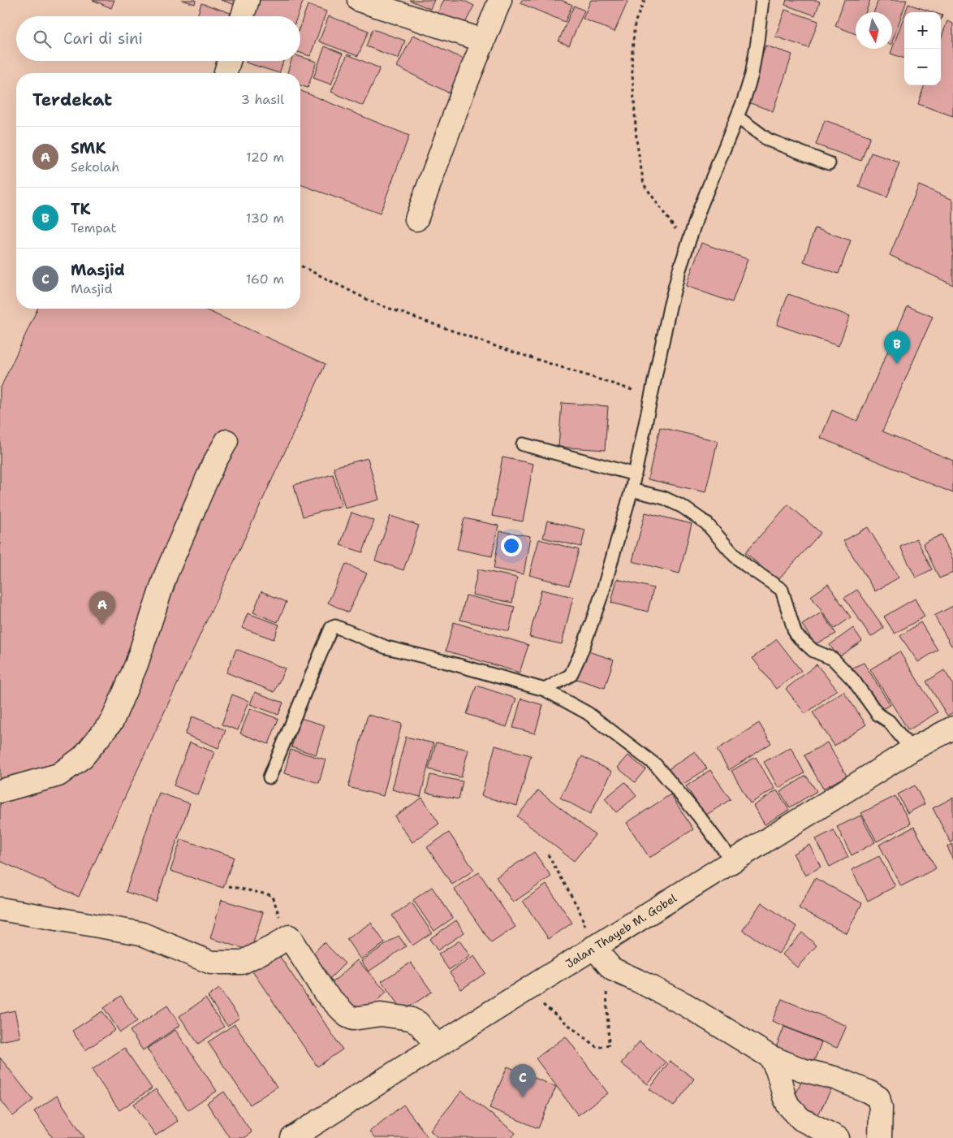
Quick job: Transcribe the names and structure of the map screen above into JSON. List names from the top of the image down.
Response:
{
  "streets": {
    "street": ["Jalan Thayeb M. Gobel"]
  },
  "north": "bottom",
  "page": {
    "map_buttons": ["+", "−"],
    "search": "Cari di sini",
    "heading": ["Terdekat", "3 hasil"],
    "list": [
      {
        "mark": "A",
        "name": "SMK",
        "note": "Sekolah",
        "value": "120 m"
      },
      {
        "mark": "B",
        "name": "TK",
        "note": "Tempat",
        "value": "130 m"
      },
      {
        "mark": "C",
        "name": "Masjid",
        "note": "Masjid",
        "value": "160 m"
      }
    ],
    "pins": ["B", "A", "C"]
  }
}
